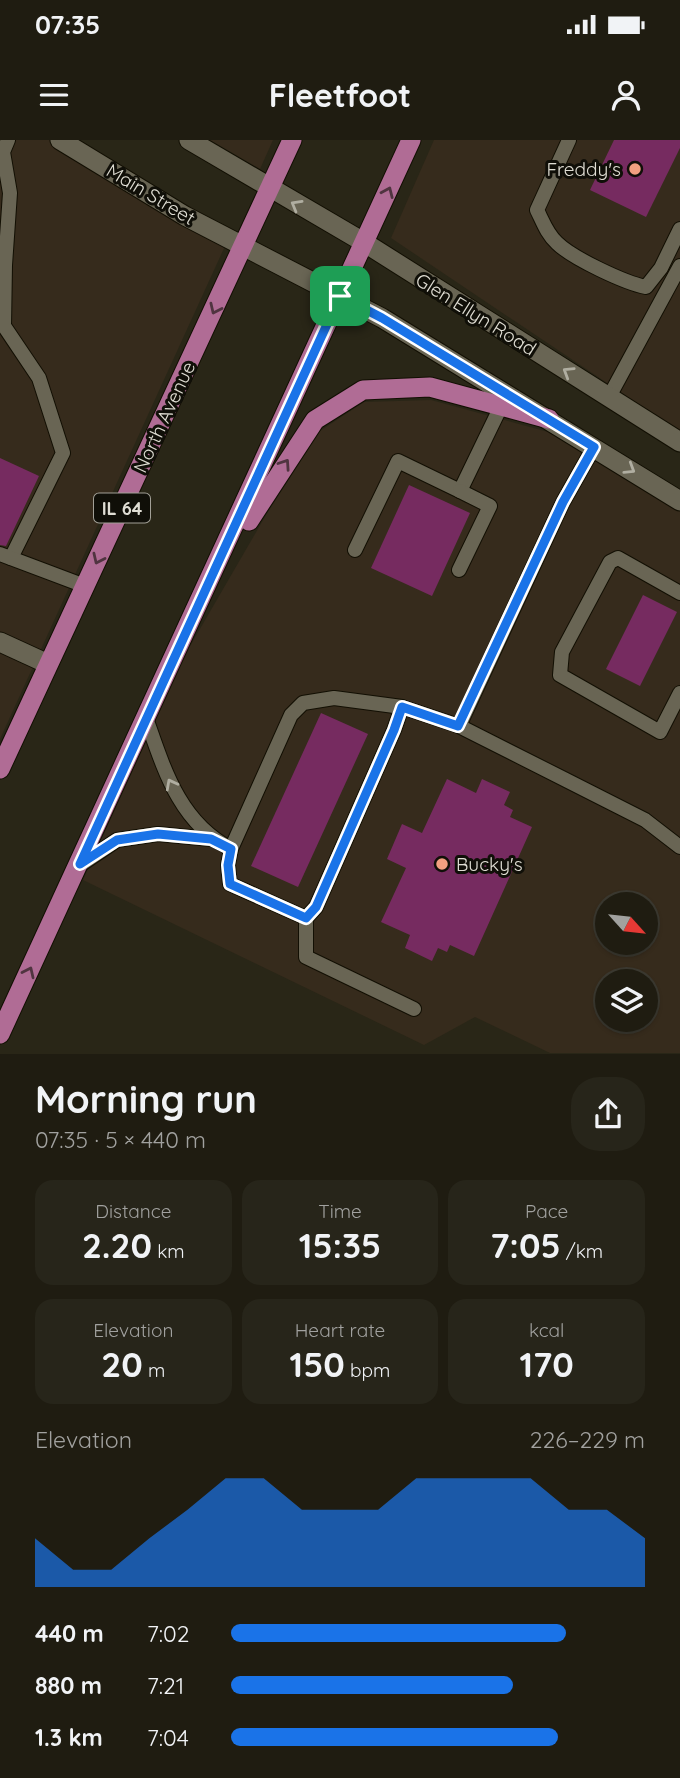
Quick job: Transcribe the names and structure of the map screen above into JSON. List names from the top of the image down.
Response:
{
  "streets": {
    "main road": ["North Avenue", "IL 64"],
    "street": ["Main Street", "Glen Ellyn Road"]
  },
  "crossings": [
    ["Main Street", "North Avenue"],
    ["Glen Ellyn Road", "North Avenue"]
  ],
  "places": ["Freddy's", "Bucky's"],
  "north": "bottom right",
  "page": {
    "status": "07:35",
    "header": "Fleetfoot",
    "heading": ["Morning run", "07:35 · 5 × 440 m"],
    "stats": [
      ["Distance", "2.20 km"],
      ["Time", "15:35"],
      ["Pace", "7:05 /km"],
      ["Elevation", "20 m"],
      ["Heart rate", "150 bpm"],
      ["kcal", "170"]
    ],
    "chart": ["Elevation", "226–229 m"],
    "list": [
      {
        "name": "440 m",
        "note": "7:02"
      },
      {
        "name": "880 m",
        "note": "7:21"
      },
      {
        "name": "1.3 km",
        "note": "7:04"
      }
    ]
  }
}
